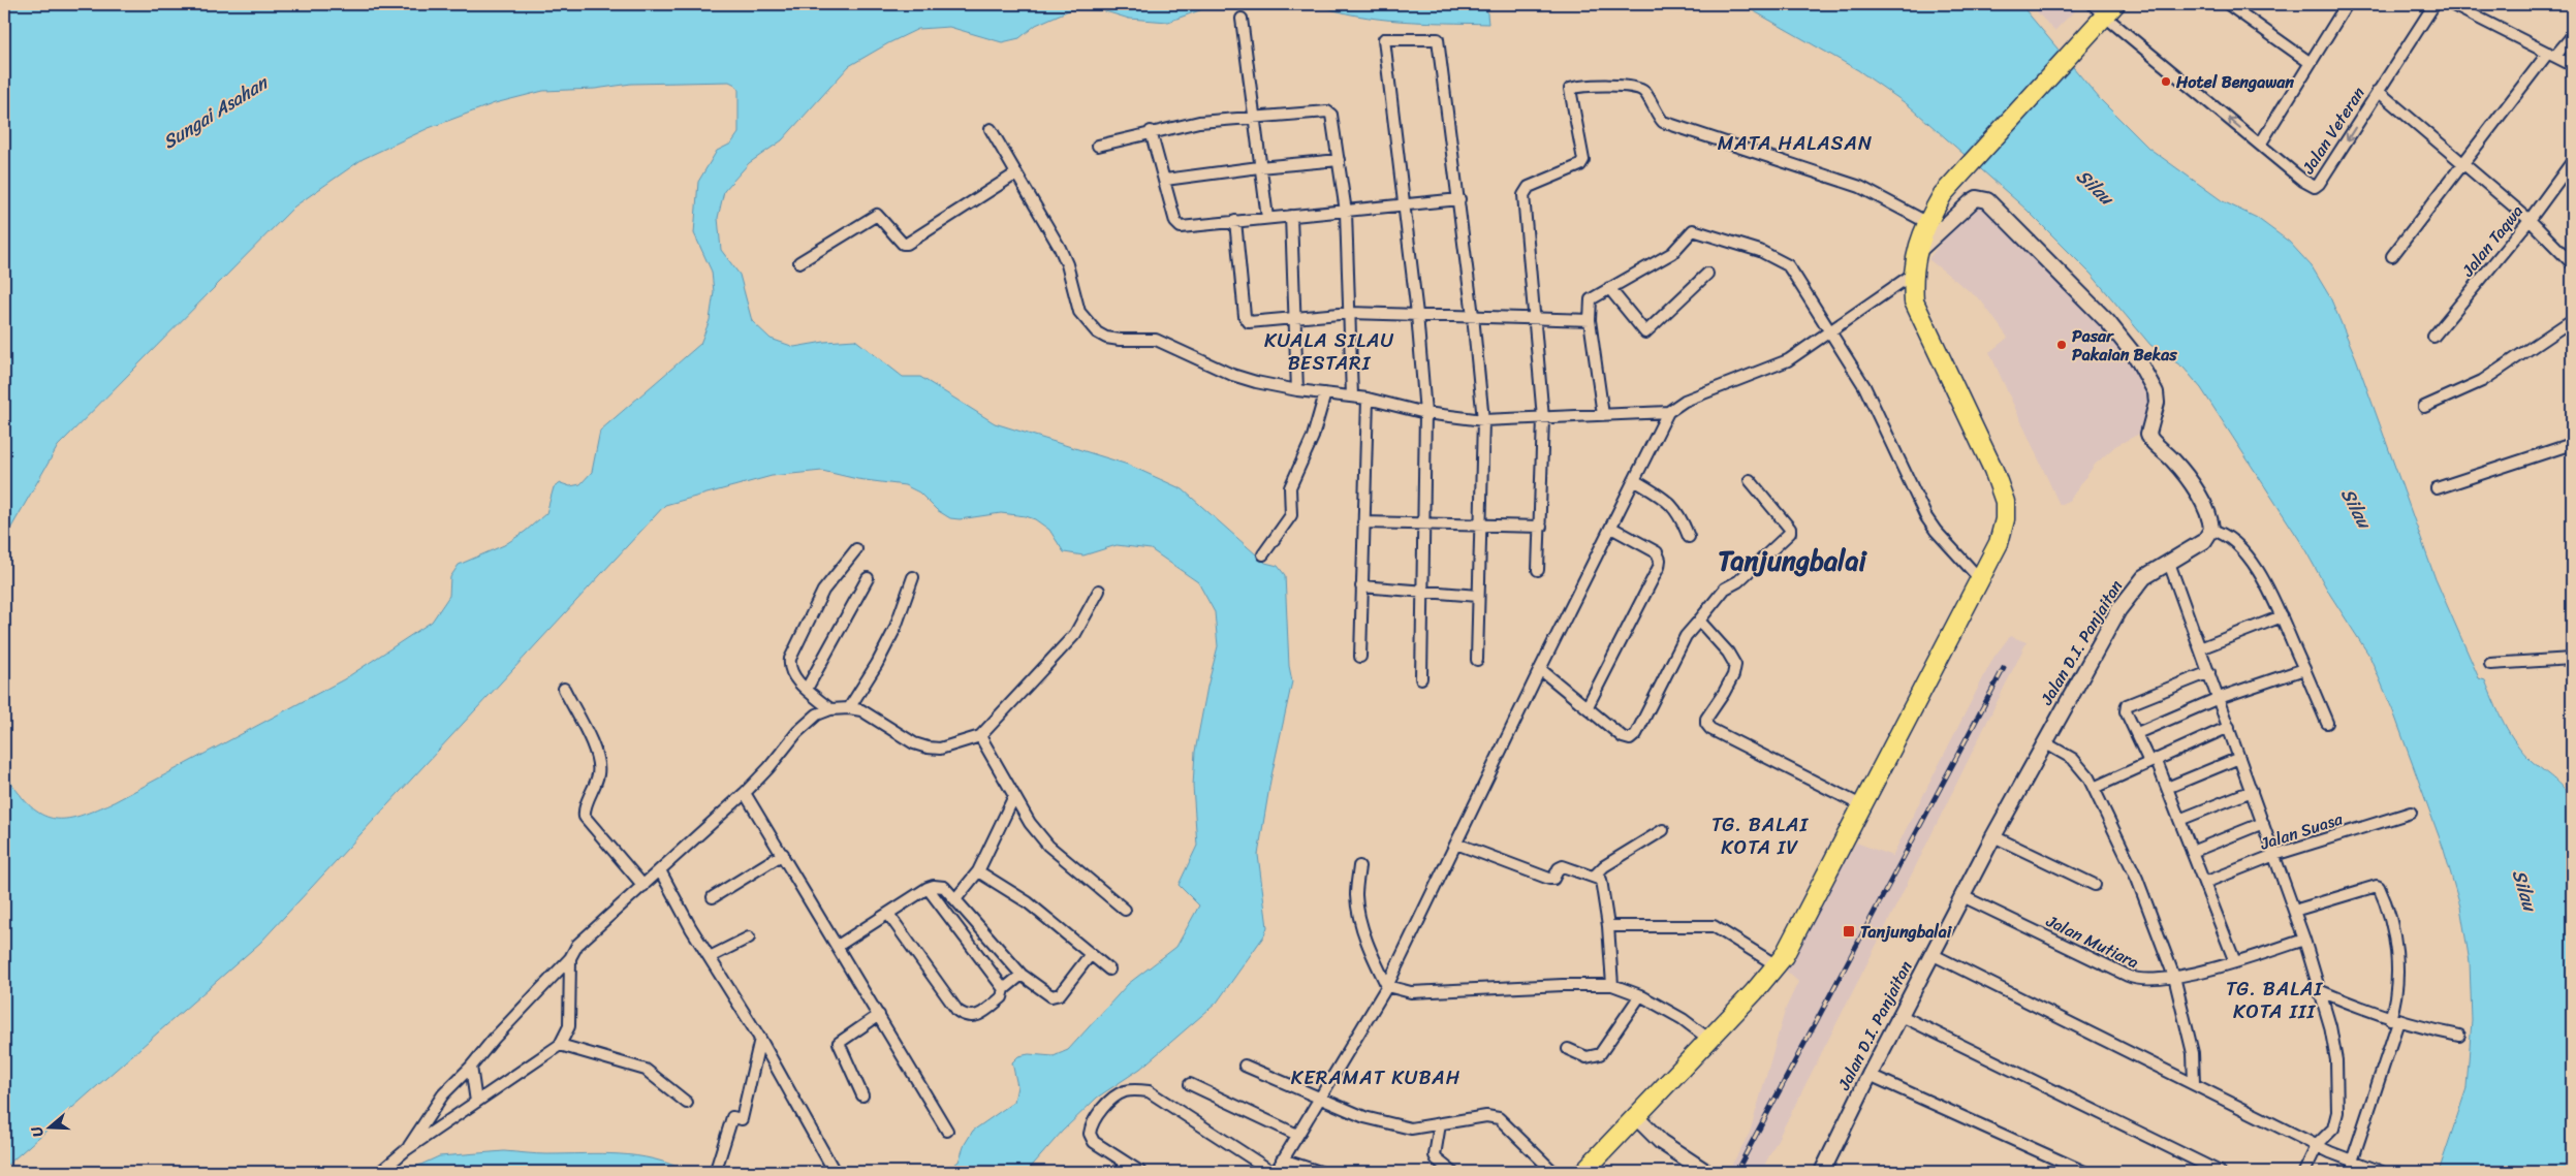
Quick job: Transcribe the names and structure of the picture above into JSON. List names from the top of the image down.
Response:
{
  "streets": {
    "main road": ["Jalan D.I. Panjaitan"],
    "street": [
      "Jalan Veteran",
      "Jalan Taqwa",
      "Jalan Suasa",
      "Jalan Mutiara"
    ]
  },
  "crossings": [
    ["Jalan D.I. Panjaitan", "Jalan Mutiara"]
  ],
  "districts": [
    "MATA HALASAN",
    "KUALA SILAU BESTARI",
    "Tanjungbalai",
    "TG. BALAI KOTA IV",
    "TG. BALAI KOTA III",
    "KERAMAT KUBAH"
  ],
  "water": ["Sungai Asahan", "Silau"],
  "places": {
    "other": ["Hotel Bengawan", "Pasar Pakaian Bekas"],
    "transit": ["Tanjungbalai"]
  },
  "north": "left"
}
